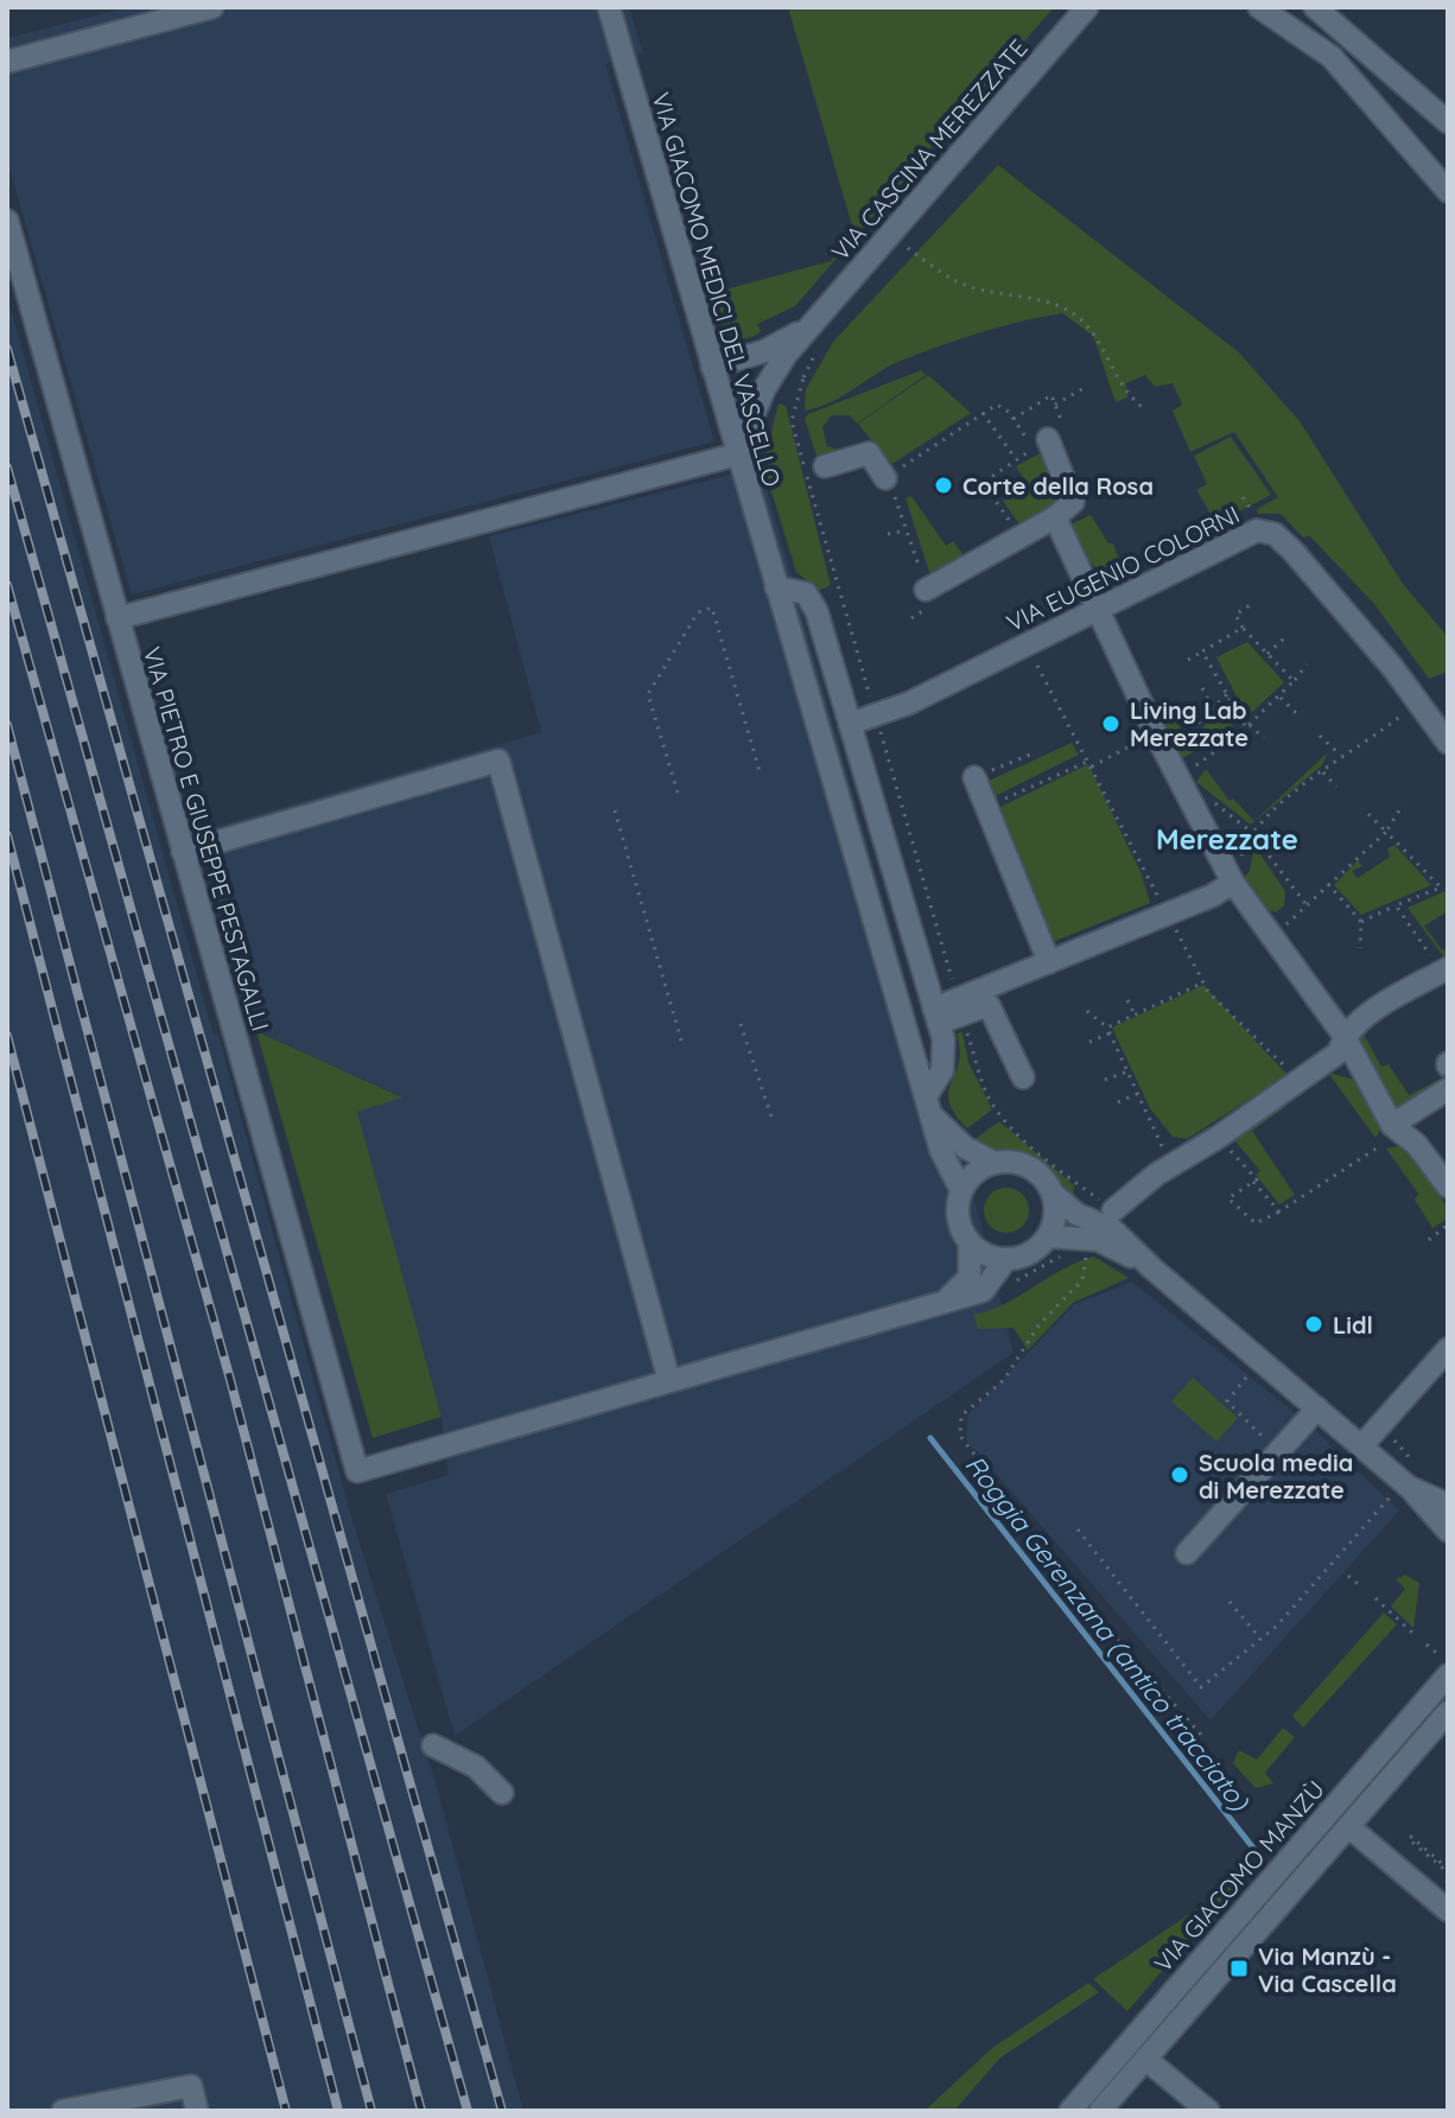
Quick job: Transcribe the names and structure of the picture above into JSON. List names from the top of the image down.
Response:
{
  "streets": {
    "street": [
      "VIA CASCINA MEREZZATE",
      "VIA GIACOMO MEDICI DEL VASCELLO",
      "VIA EUGENIO COLORNI",
      "VIA PIETRO E GIUSEPPE PESTAGALLI",
      "VIA GIACOMO MANZÙ"
    ]
  },
  "districts": ["Merezzate"],
  "water": ["Roggia Gerenzana (antico tracciato)"],
  "places": {
    "other": [
      "Corte della Rosa",
      "Living Lab Merezzate",
      "Lidl",
      "Scuola media di Merezzate"
    ],
    "transit": ["Via Manzù - Via Cascella"]
  }
}
